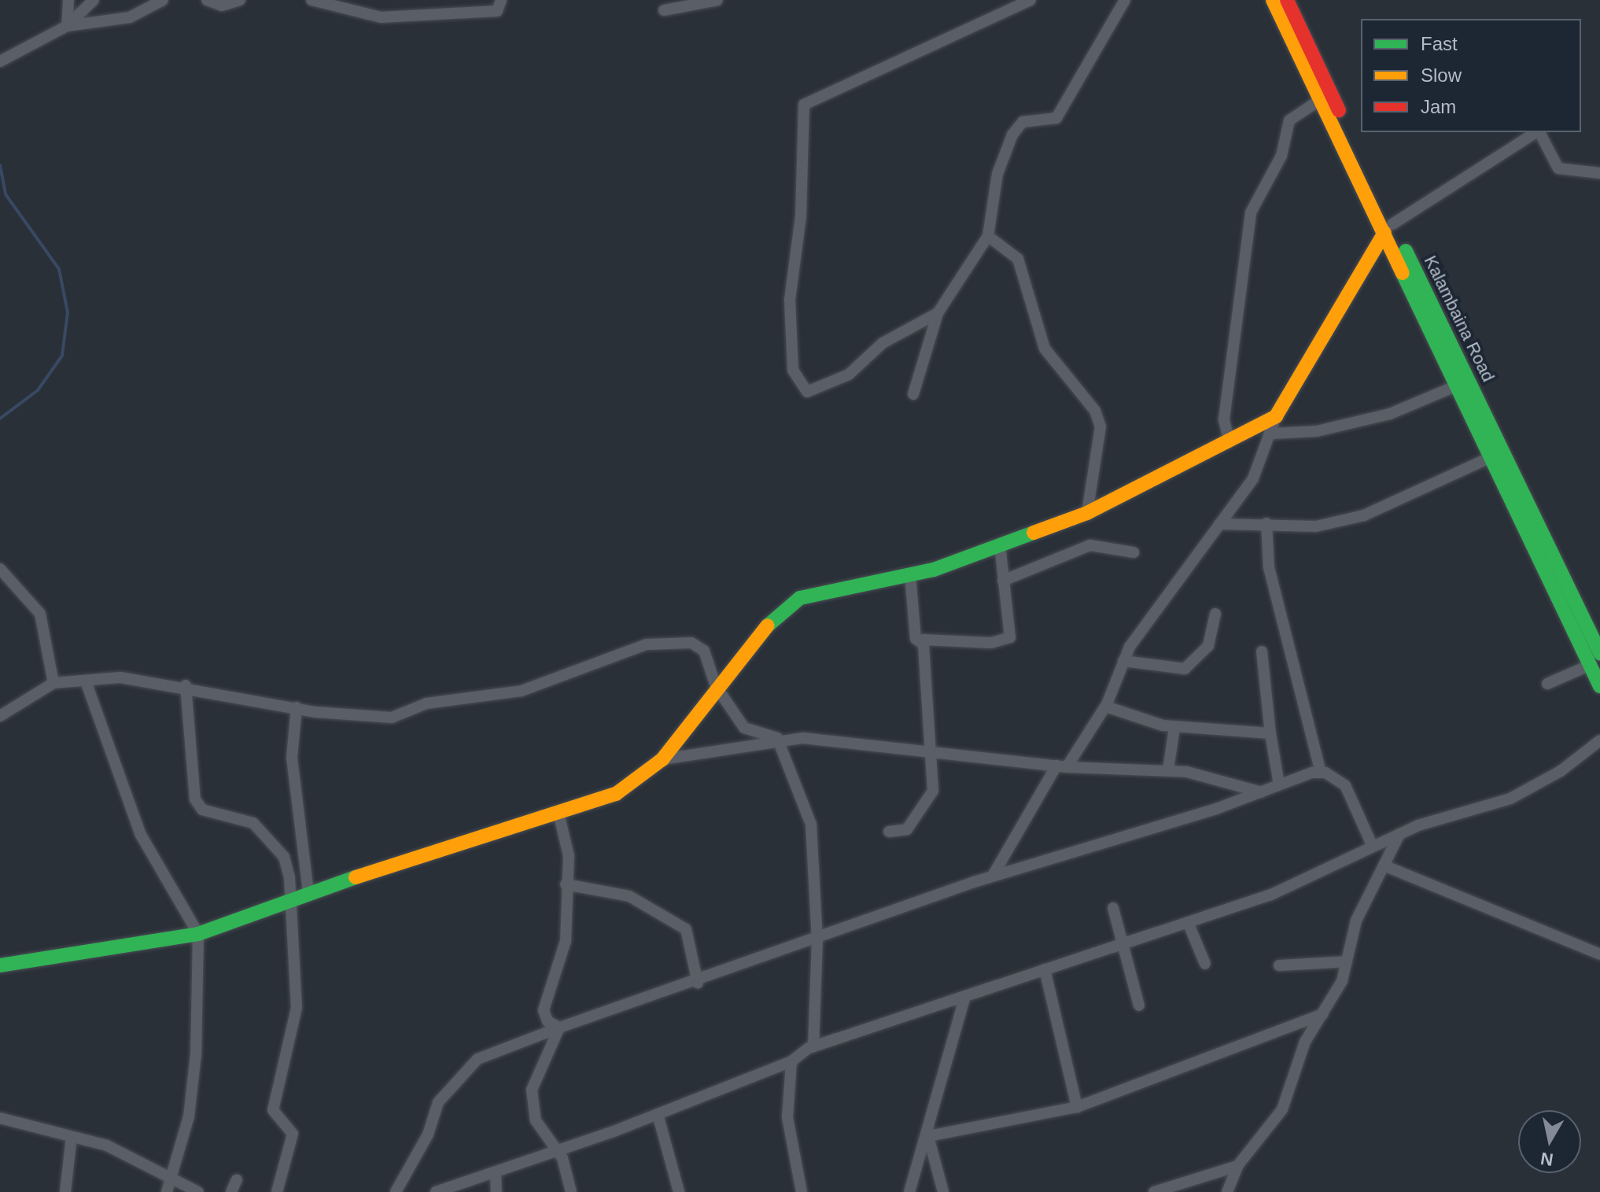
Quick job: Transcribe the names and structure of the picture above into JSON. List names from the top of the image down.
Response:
{
  "streets": {
    "street": ["Kalambaina Road"]
  },
  "legend": ["Fast", "Slow", "Jam"],
  "north": "bottom"
}
